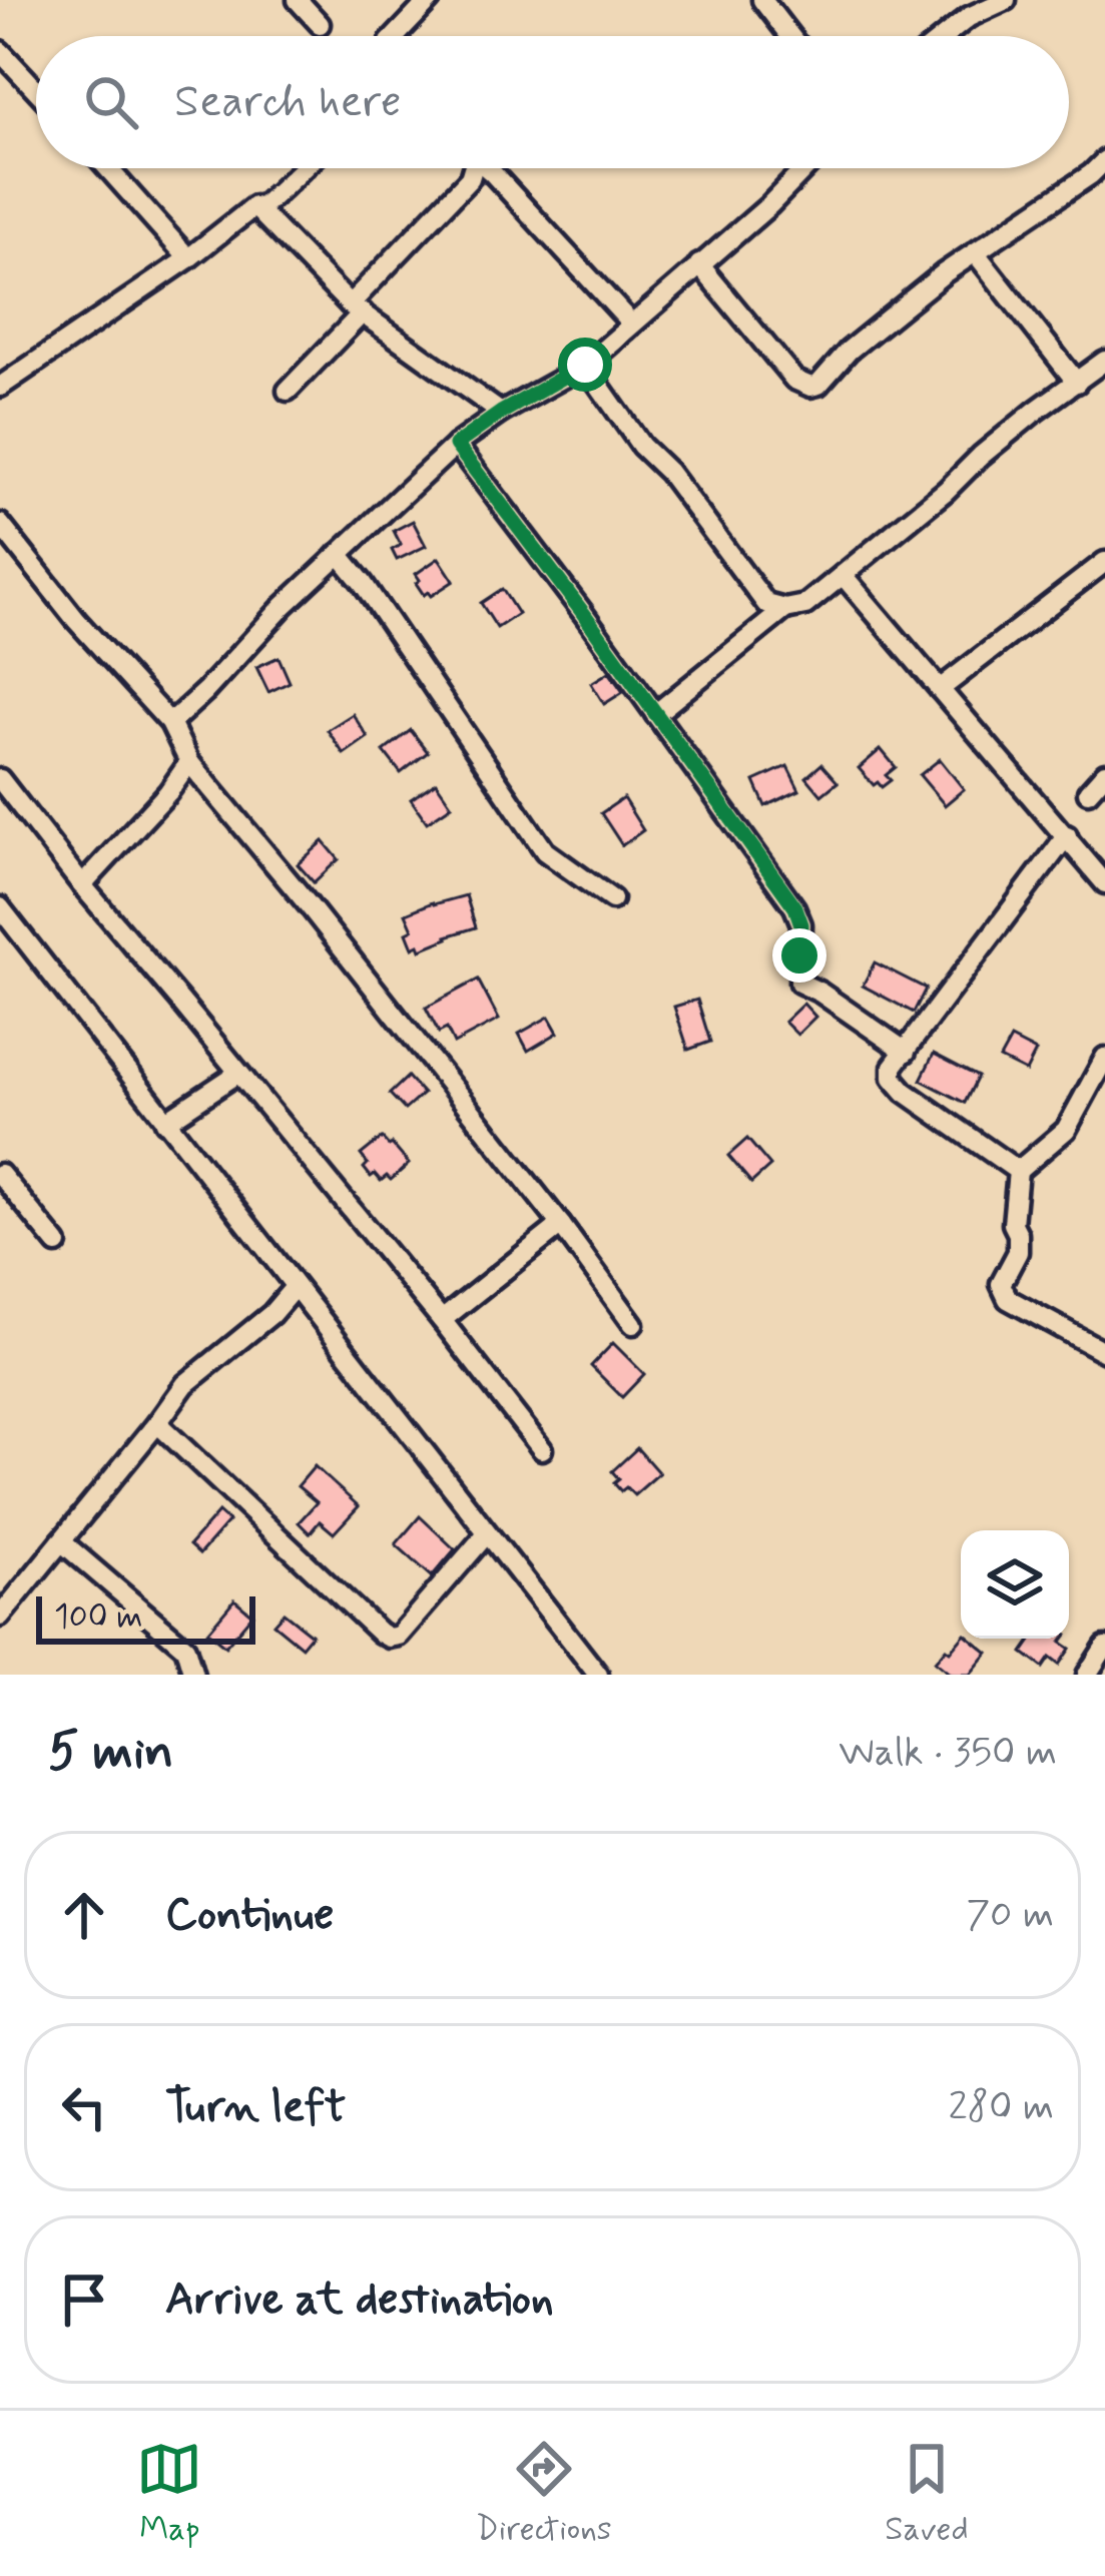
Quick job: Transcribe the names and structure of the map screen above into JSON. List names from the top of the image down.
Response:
{
  "scale_bar": "100 m",
  "page": {
    "search": "Search here",
    "scale": "100 m",
    "heading": ["5 min", "Walk · 350 m"],
    "list": [
      ["Continue", "70 m"],
      ["Turn left", "280 m"],
      "Arrive at destination"
    ],
    "nav": ["Map", "Directions", "Saved"]
  }
}
